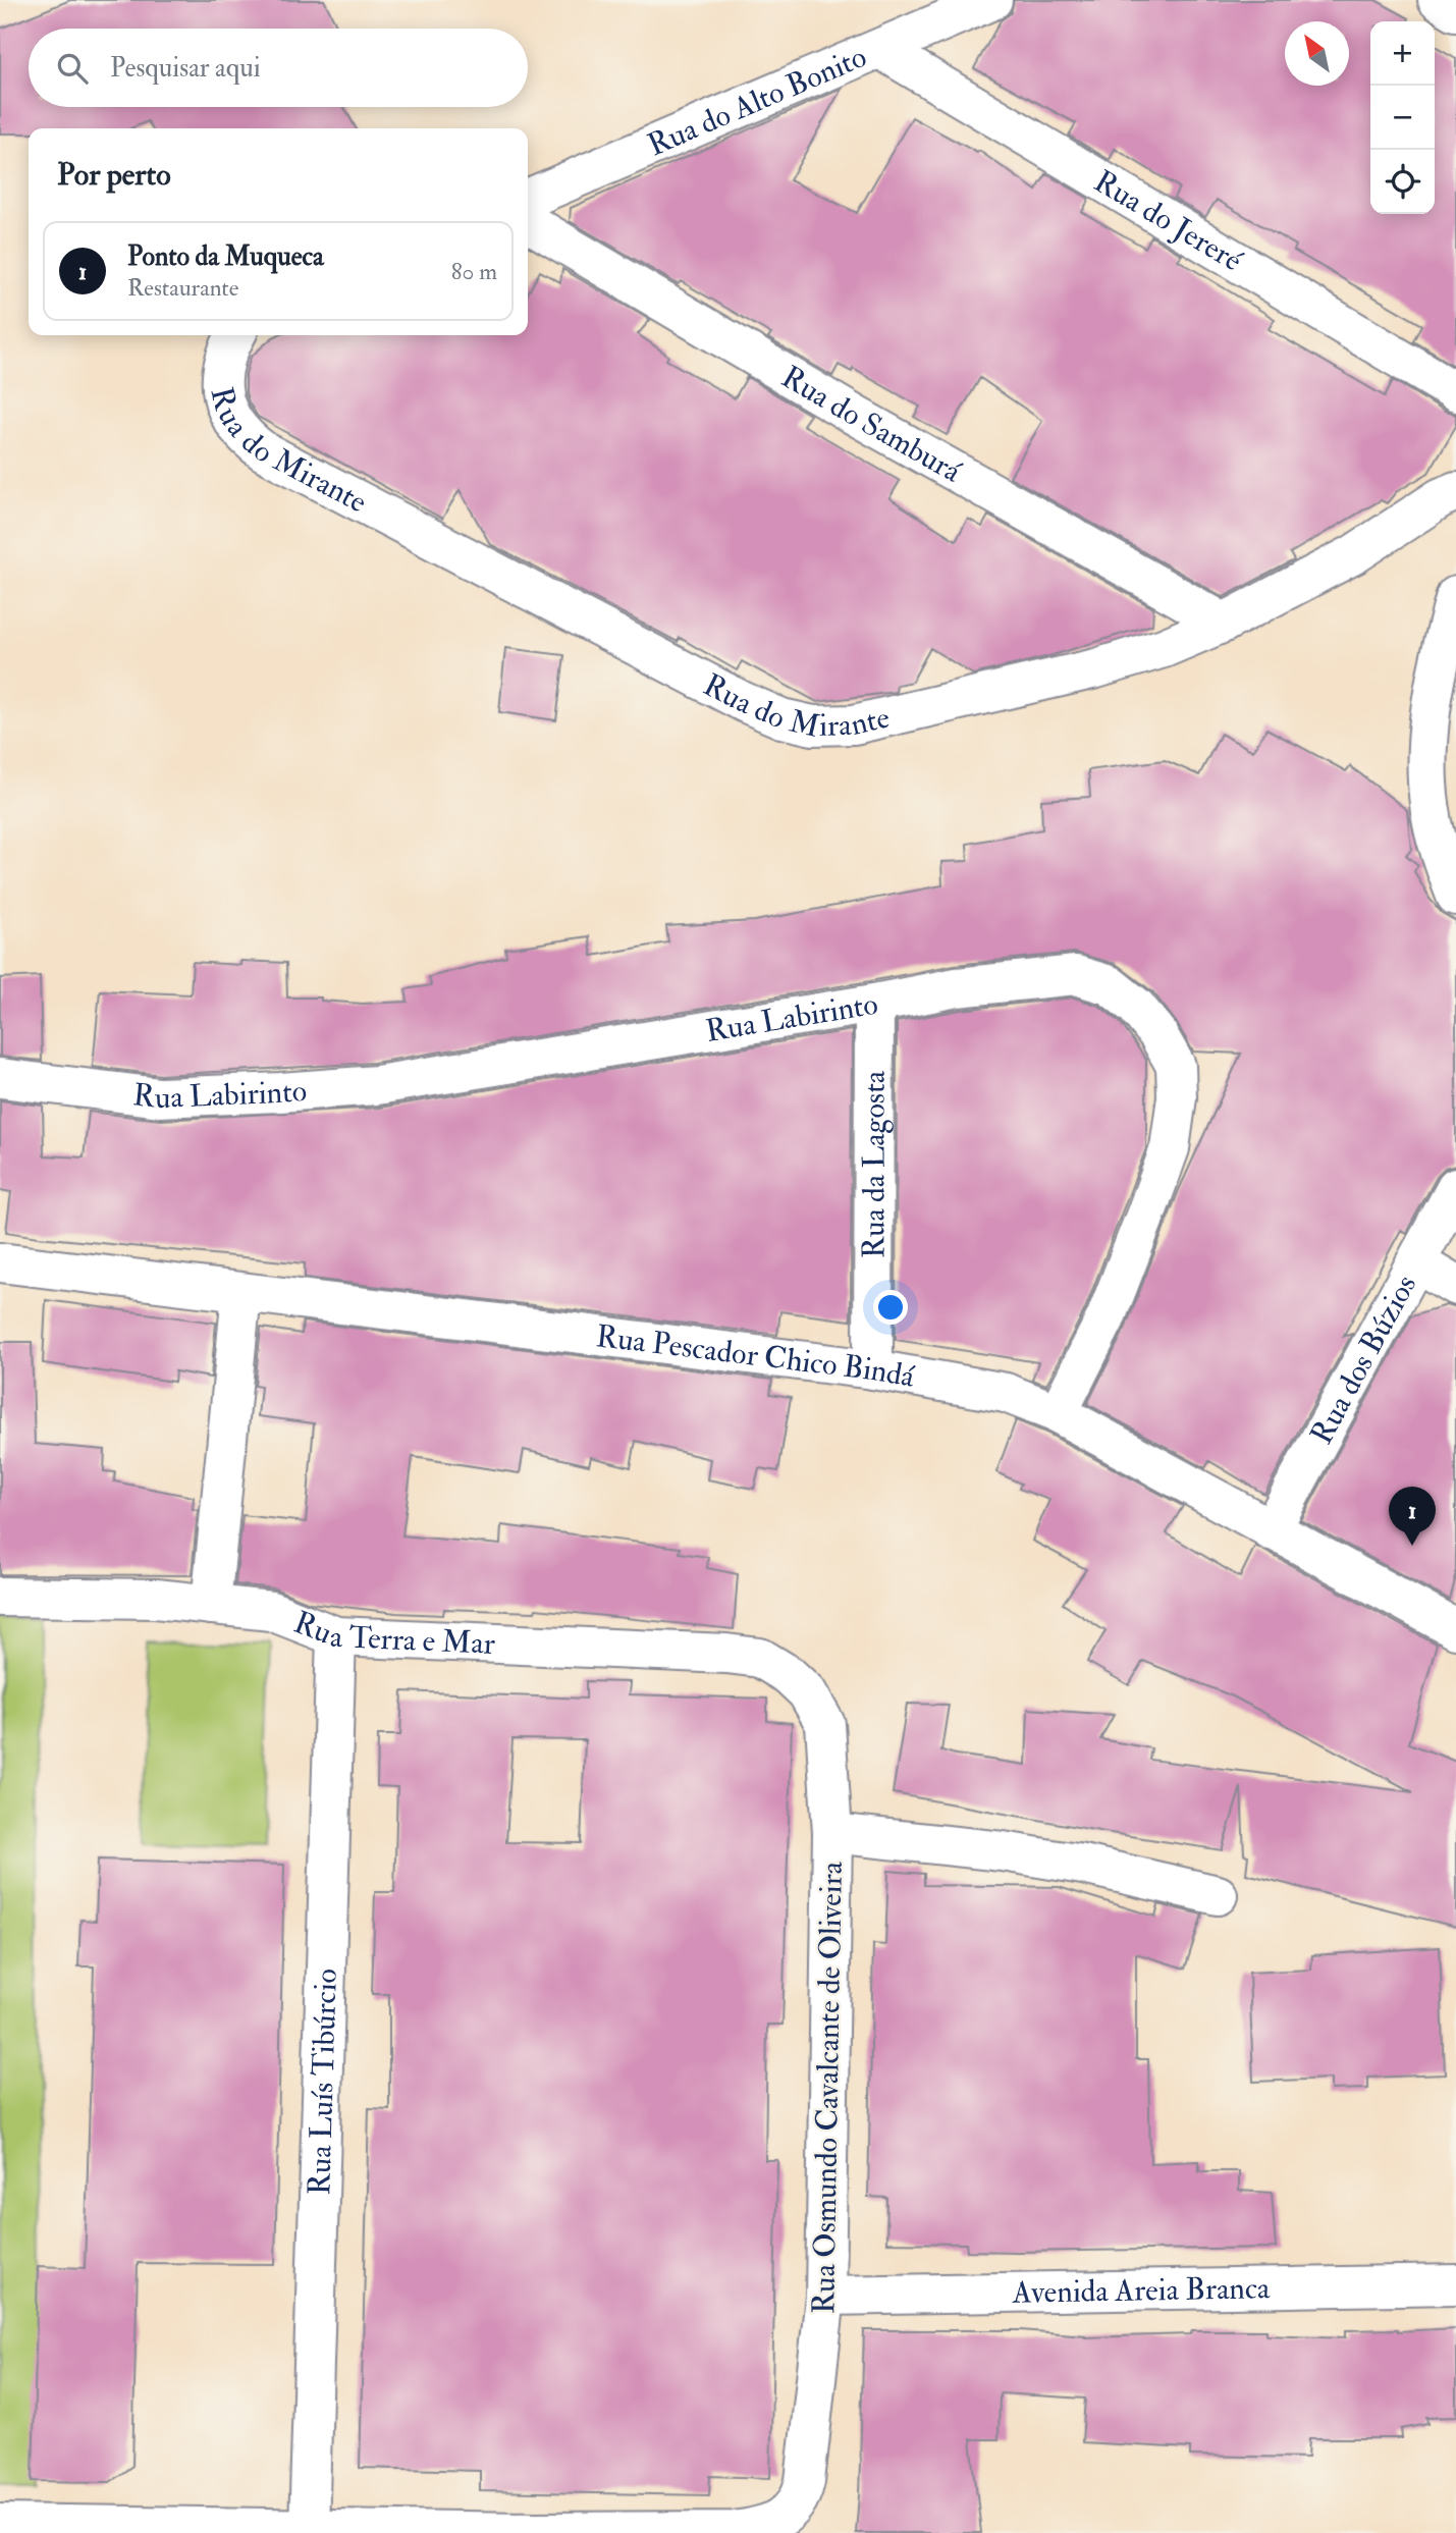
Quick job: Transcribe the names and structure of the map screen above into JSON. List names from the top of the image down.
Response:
{
  "streets": {
    "street": [
      "Rua do Alto Bonito",
      "Rua do Jereré",
      "Rua do Samburá",
      "Rua do Mirante",
      "Rua Labirinto",
      "Rua da Lagosta",
      "Rua Pescador Chico Bindá",
      "Rua dos Búzios",
      "Rua Terra e Mar",
      "Rua Luís Tibúrcio",
      "Rua Osmundo Cavalcante de Oliveira",
      "Avenida Areia Branca"
    ]
  },
  "crossings": [
    ["Rua do Alto Bonito", "Rua do Jereré"],
    ["Rua do Samburá", "Rua do Mirante"],
    ["Rua Labirinto", "Rua da Lagosta"],
    ["Rua Labirinto", "Rua Pescador Chico Bindá"],
    ["Rua da Lagosta", "Rua Pescador Chico Bindá"],
    ["Rua Pescador Chico Bindá", "Rua dos Búzios"],
    ["Rua Terra e Mar", "Rua Luís Tibúrcio"],
    ["Rua Terra e Mar", "Rua Osmundo Cavalcante de Oliveira"],
    ["Rua Luís Tibúrcio", "Rua Osmundo Cavalcante de Oliveira"],
    ["Rua Osmundo Cavalcante de Oliveira", "Avenida Areia Branca"]
  ],
  "north": "top left",
  "page": {
    "map_buttons": ["+", "−"],
    "search": "Pesquisar aqui",
    "heading": "Por perto",
    "list": [
      {
        "mark": "1",
        "name": "Ponto da Muqueca",
        "note": "Restaurante",
        "value": "80 m"
      }
    ],
    "pins": "1"
  }
}
